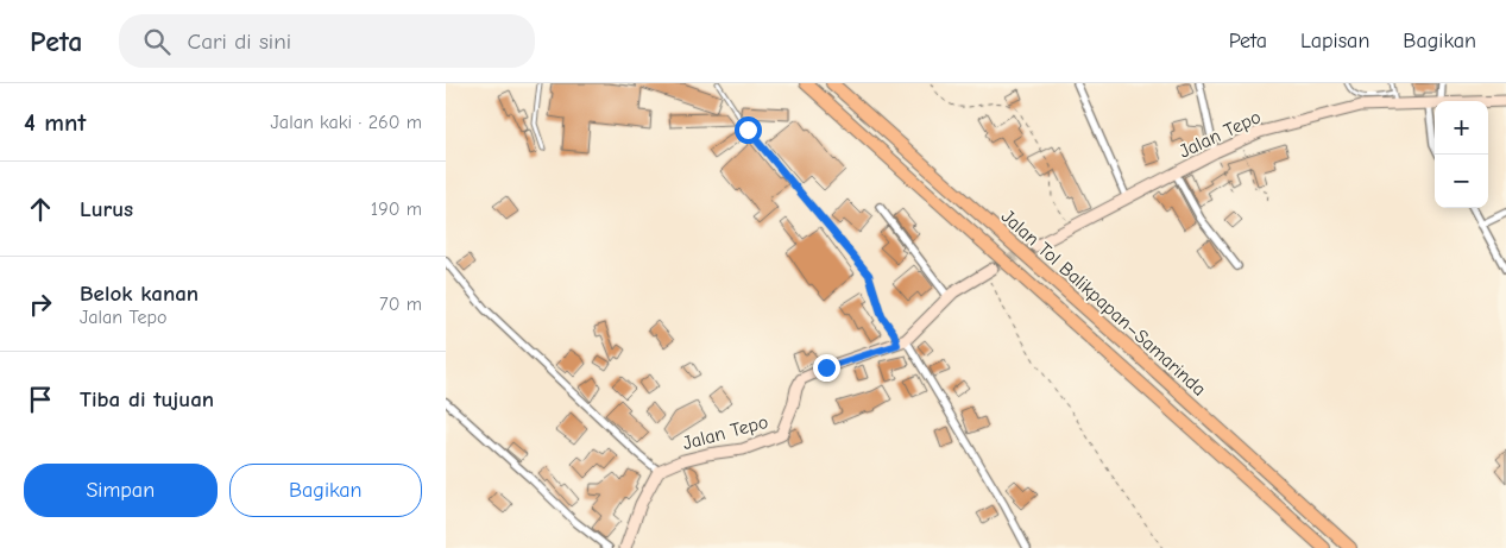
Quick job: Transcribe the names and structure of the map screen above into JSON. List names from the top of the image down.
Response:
{
  "streets": {
    "highway": ["Jalan Tol Balikpapan–Samarinda"],
    "street": ["Jalan Tepo"]
  },
  "page": {
    "header": "Peta",
    "search": "Cari di sini",
    "nav": ["Peta", "Lapisan", "Bagikan"],
    "heading": ["4 mnt", "Jalan kaki · 260 m"],
    "map_buttons": ["+", "−"],
    "list": [
      ["Lurus", "190 m"],
      ["Belok kanan", "Jalan Tepo", "70 m"],
      "Tiba di tujuan"
    ],
    "buttons": ["Simpan", "Bagikan"]
  }
}
